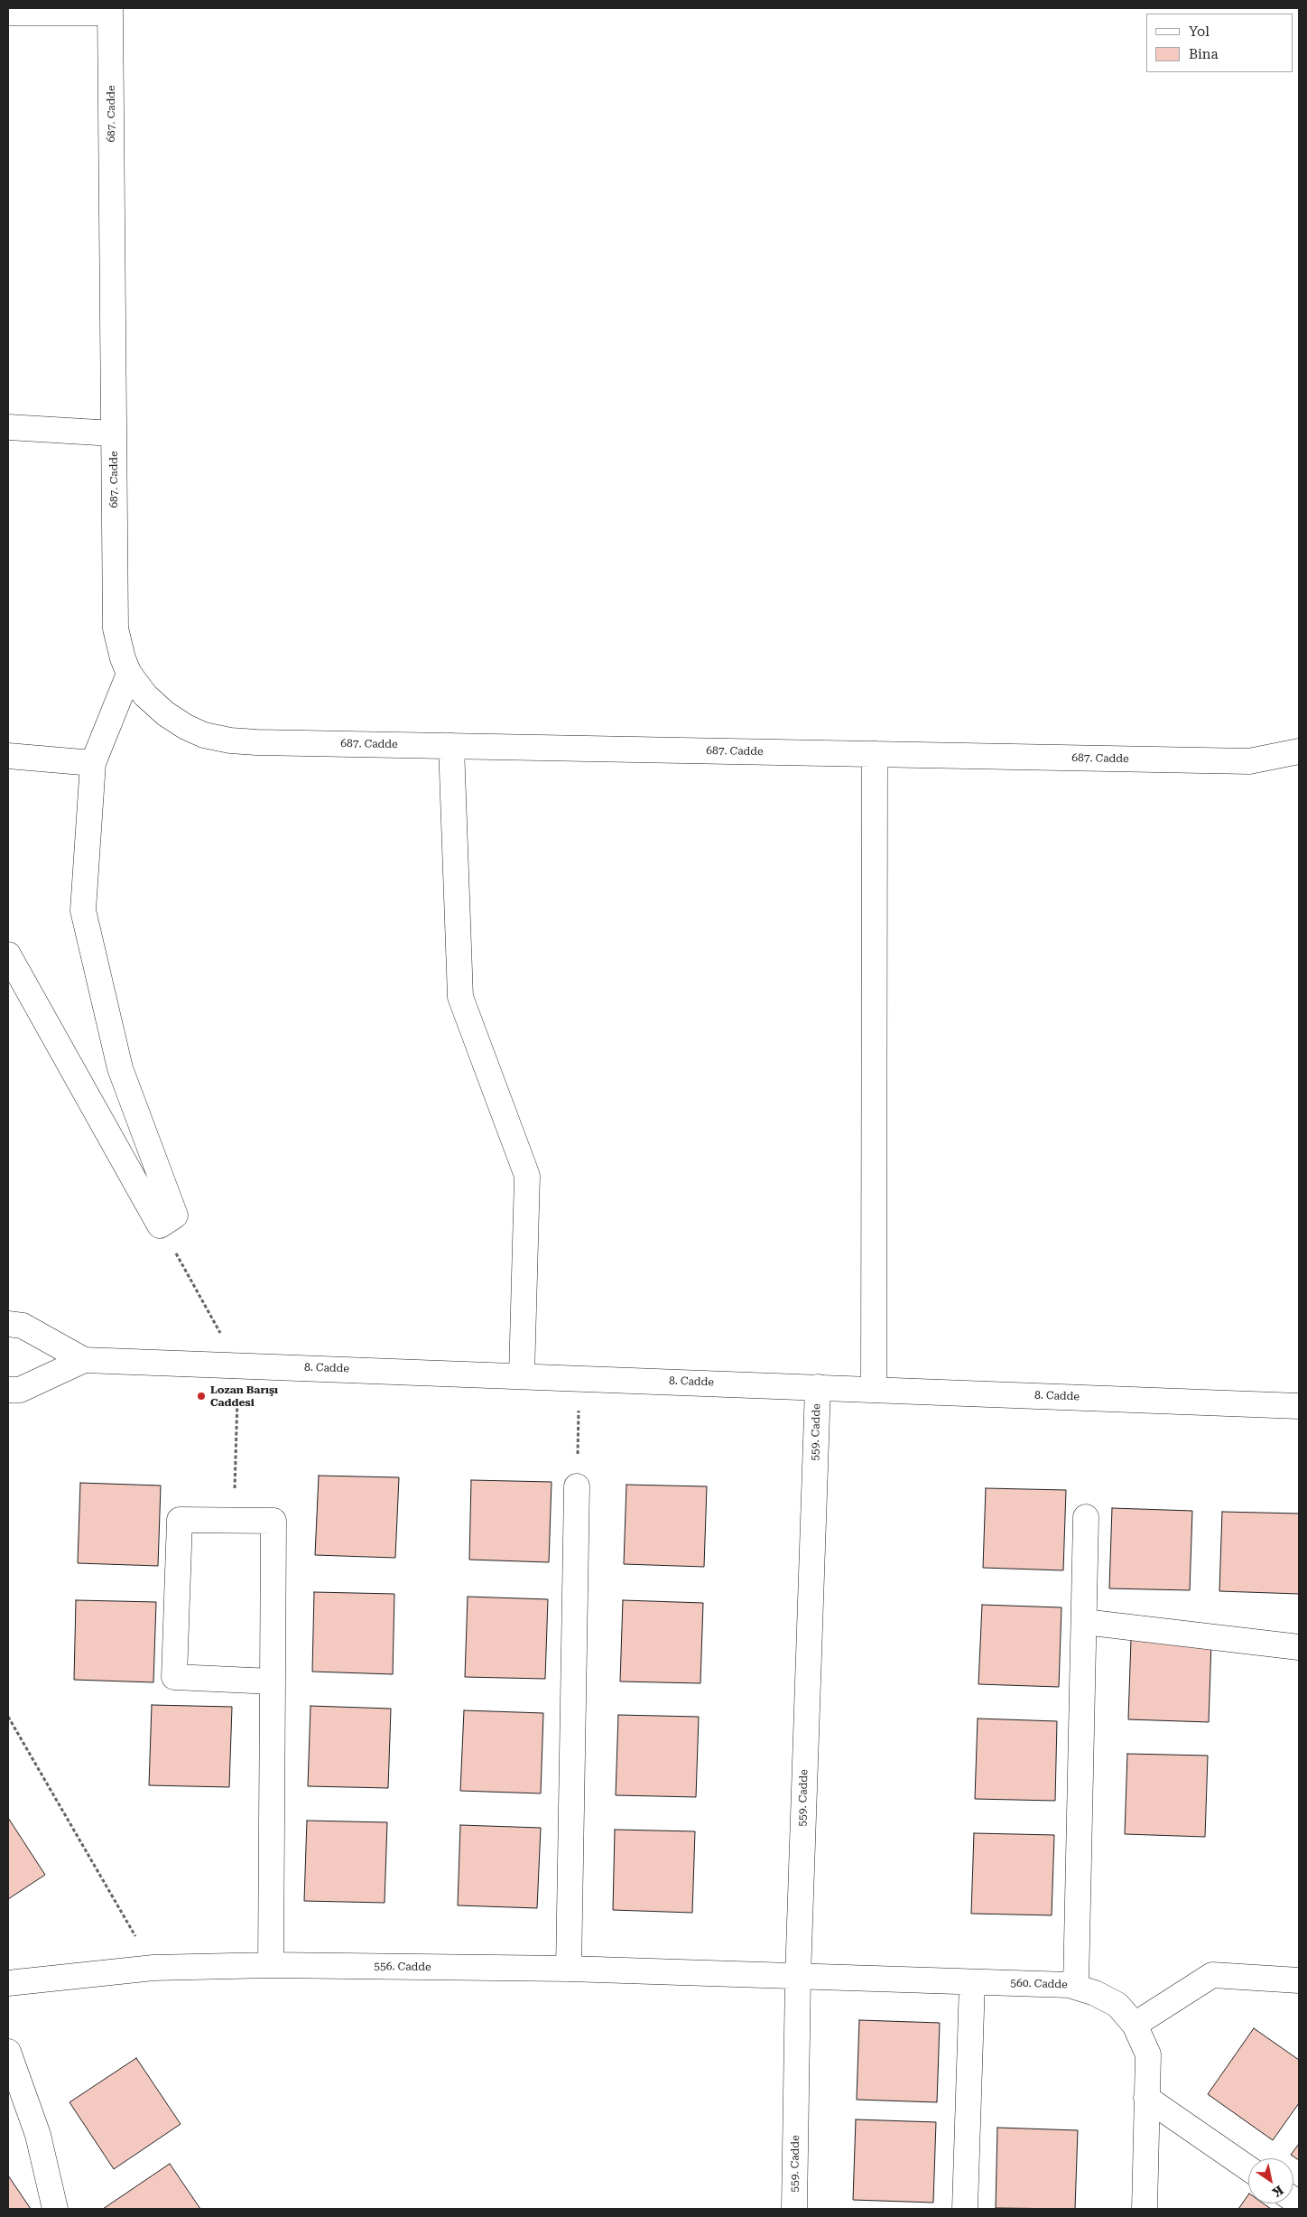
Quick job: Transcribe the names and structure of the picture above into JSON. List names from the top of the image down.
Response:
{
  "streets": {
    "street": [
      "687. Cadde",
      "8. Cadde",
      "559. Cadde",
      "556. Cadde",
      "560. Cadde"
    ]
  },
  "crossings": [
    ["8. Cadde", "559. Cadde"],
    ["559. Cadde", "556. Cadde"],
    ["559. Cadde", "560. Cadde"],
    ["556. Cadde", "560. Cadde"]
  ],
  "places": ["Lozan Barışı Caddesi"],
  "legend": ["Yol", "Bina"],
  "north": "bottom right"
}
